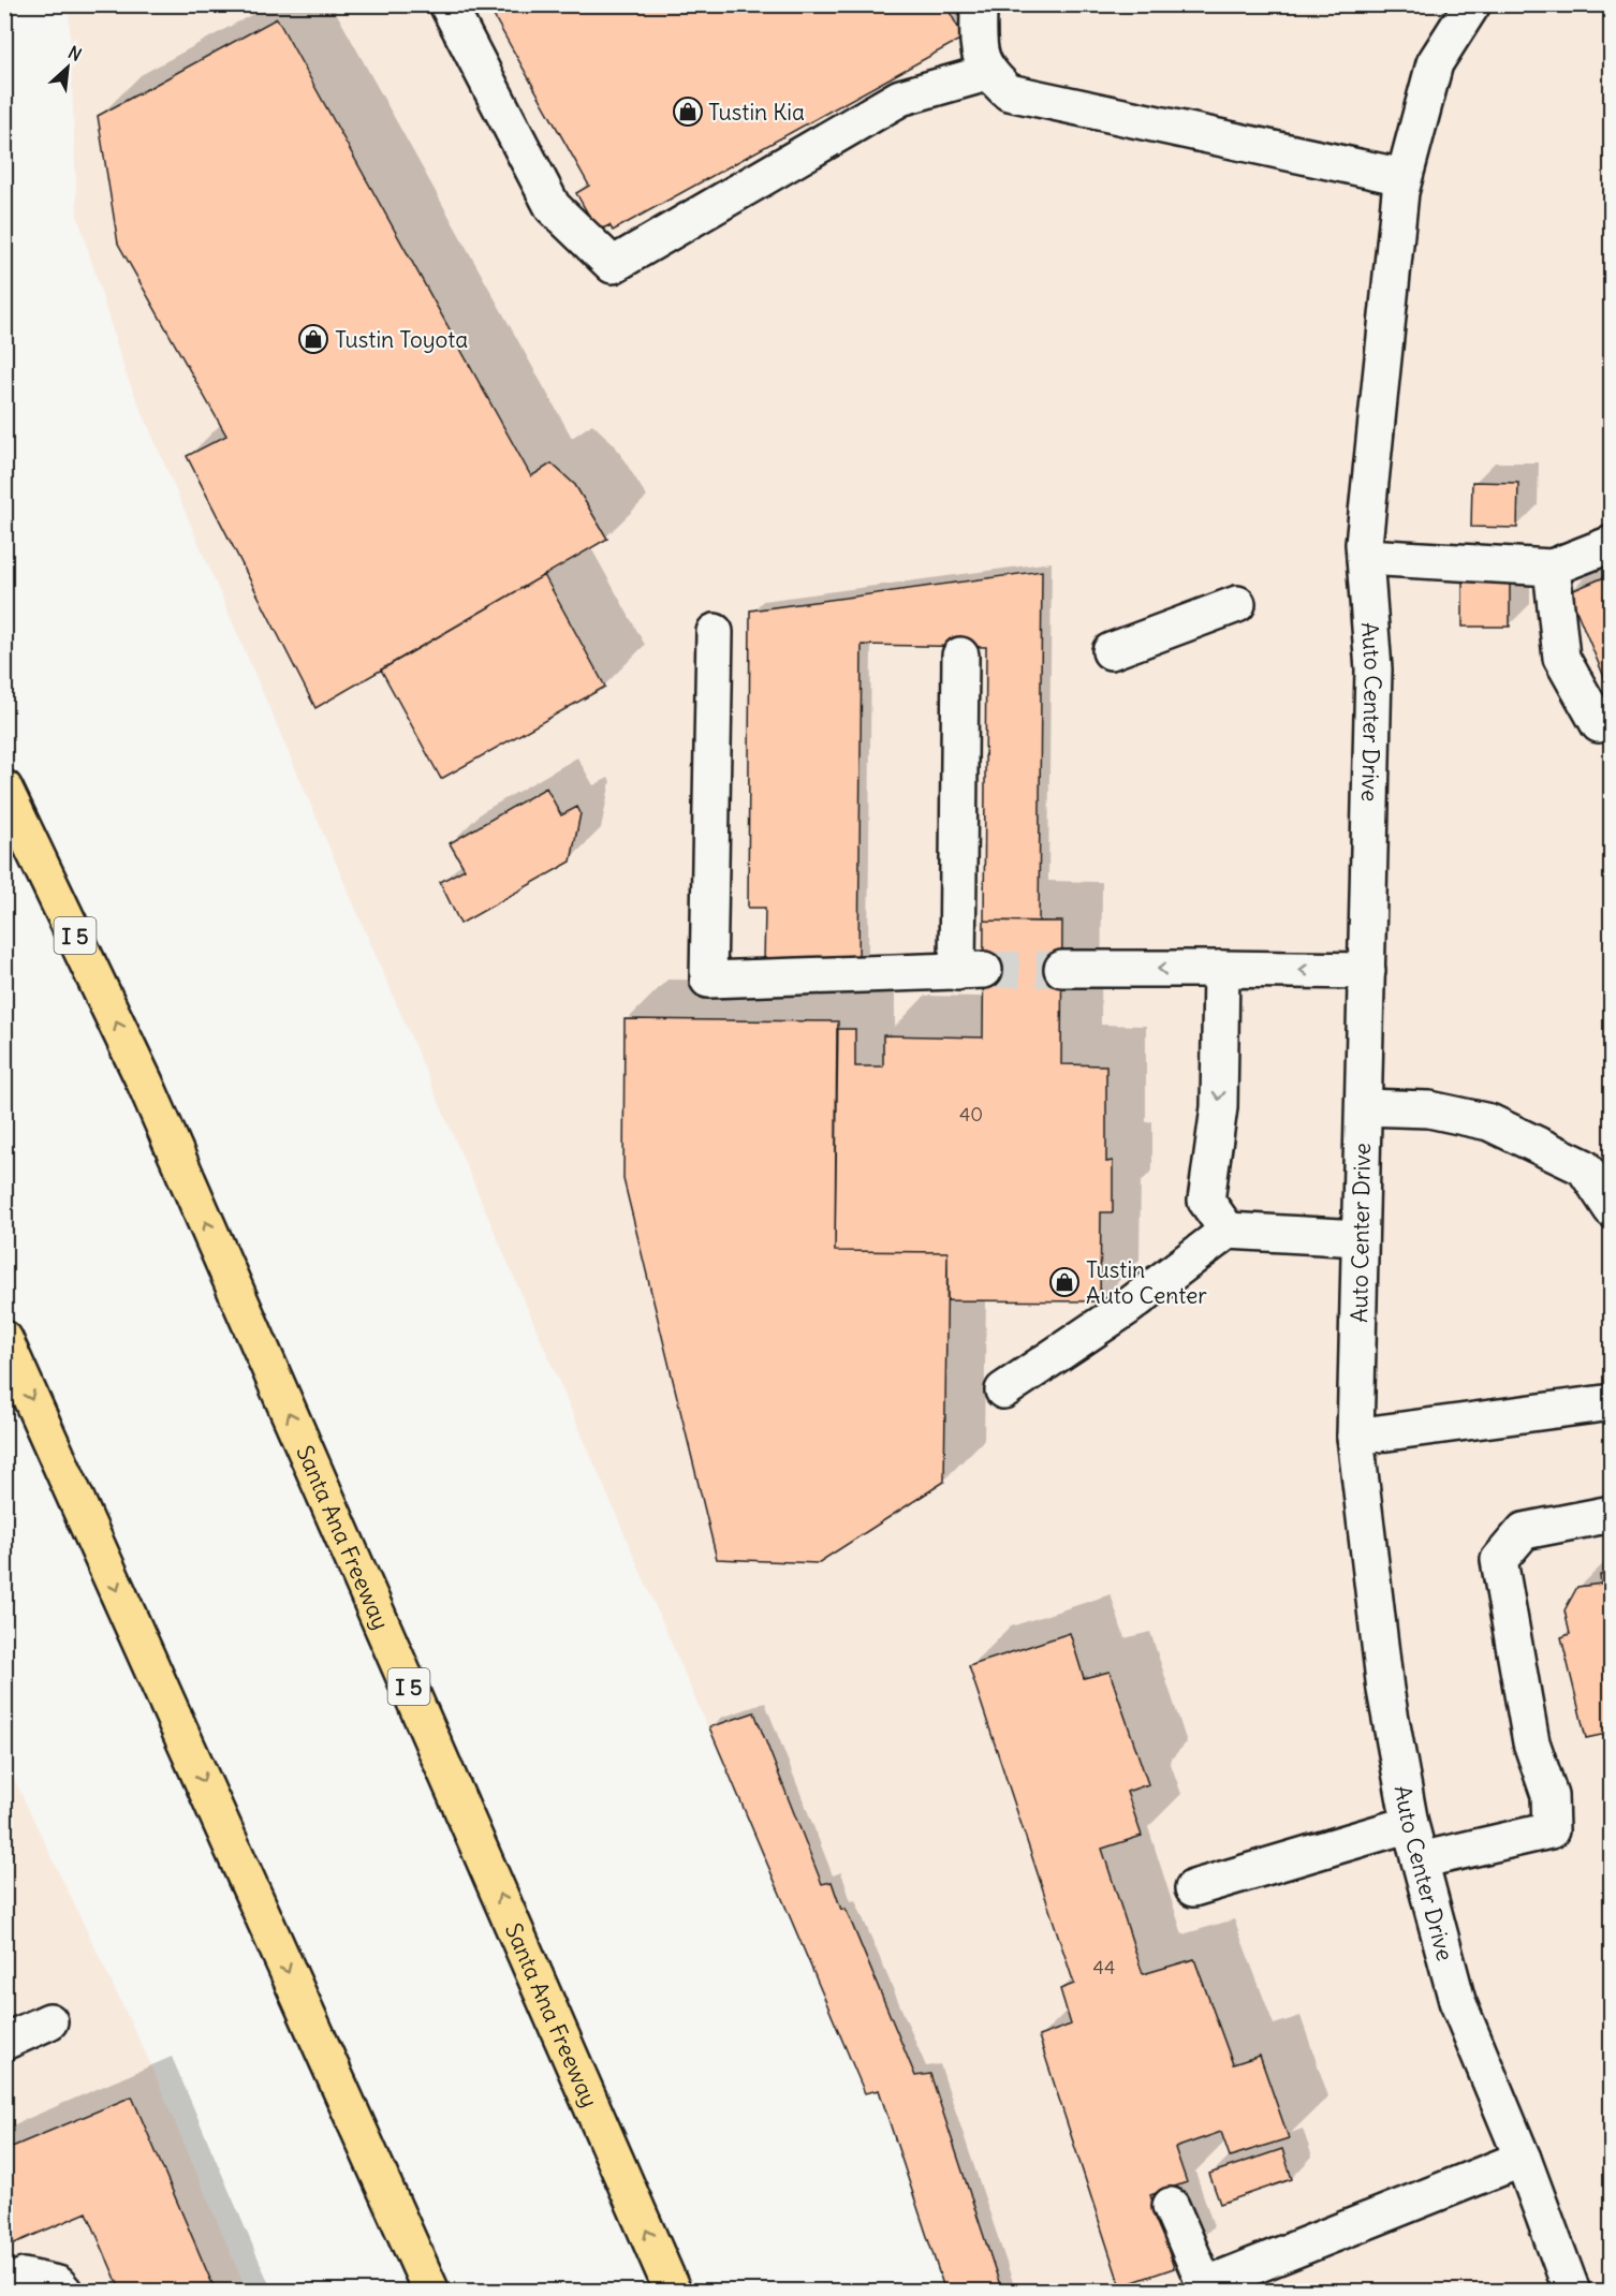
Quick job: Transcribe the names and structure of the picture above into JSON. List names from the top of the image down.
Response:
{
  "streets": {
    "highway": ["I 5", "Santa Ana Freeway"],
    "street": ["Auto Center Drive"]
  },
  "places": {
    "shop": ["Tustin Kia", "Tustin Toyota", "Tustin Auto Center"]
  },
  "house_numbers": ["40", "44"],
  "north": "top right"
}
